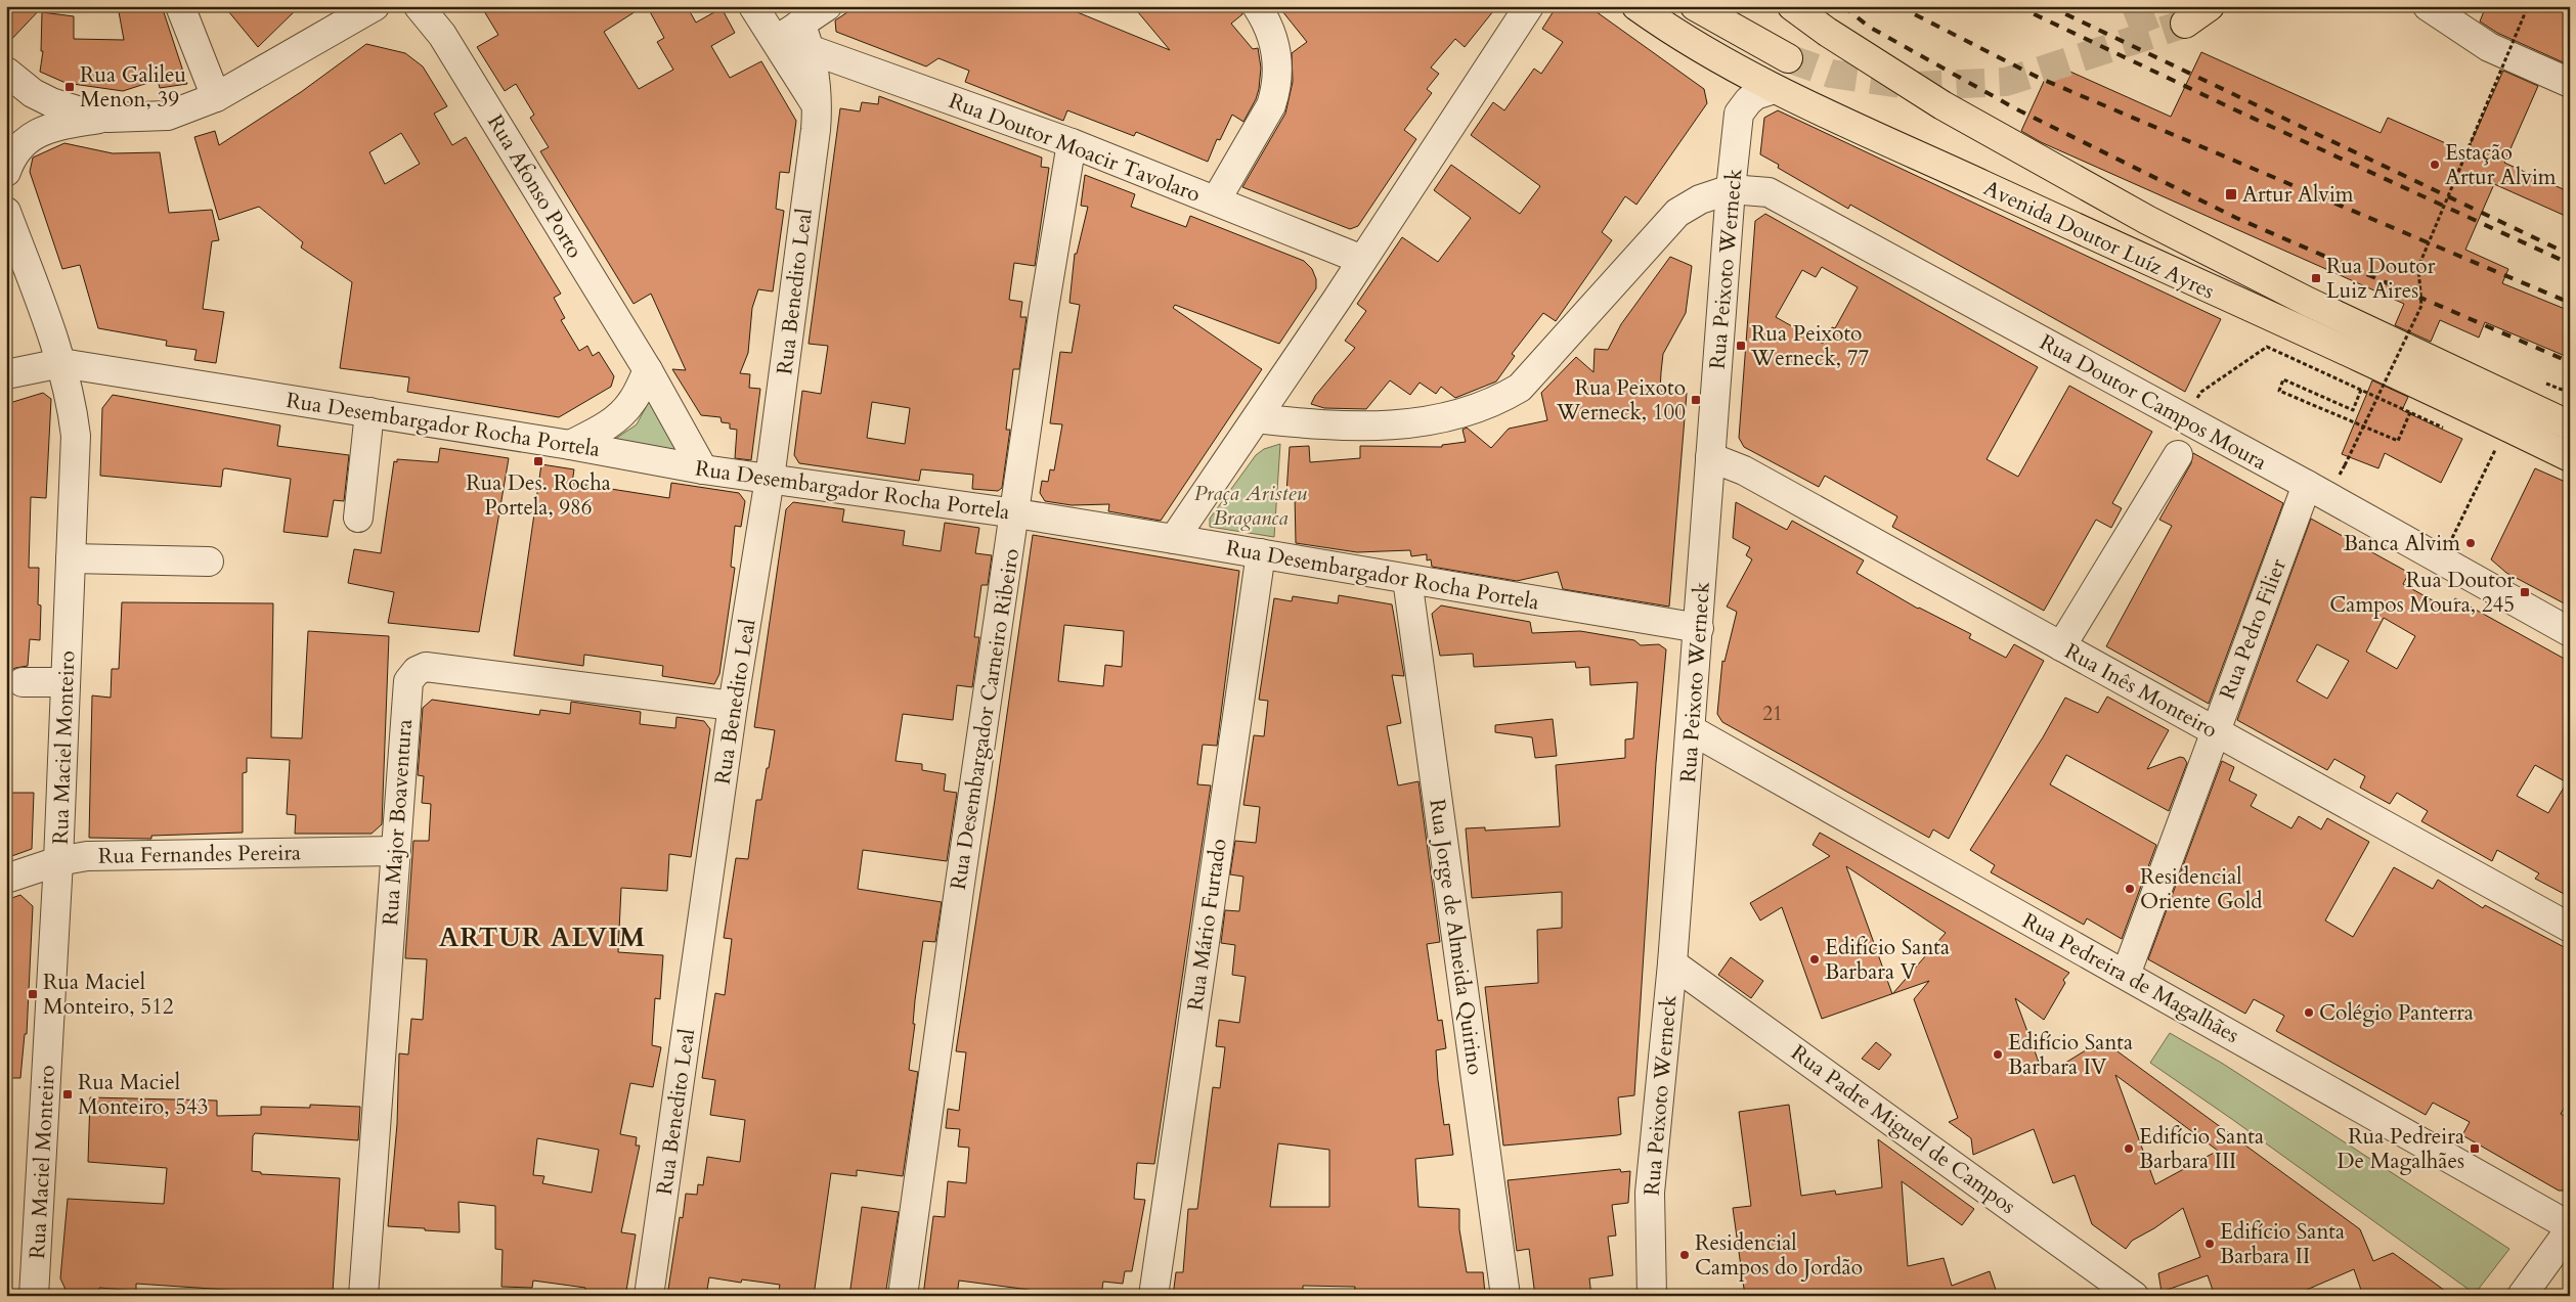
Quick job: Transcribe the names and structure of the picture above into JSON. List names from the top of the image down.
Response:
{
  "streets": {
    "main road": ["Avenida Doutor Luíz Ayres"],
    "street": [
      "Rua Doutor Moacir Tavolaro",
      "Rua Afonso Porto",
      "Rua Peixoto Werneck",
      "Rua Benedito Leal",
      "Rua Doutor Campos Moura",
      "Rua Desembargador Rocha Portela",
      "Rua Pedro Filier",
      "Rua Inês Monteiro",
      "Rua Desembargador Carneiro Ribeiro",
      "Rua Maciel Monteiro",
      "Rua Major Boaventura",
      "Rua Fernandes Pereira",
      "Rua Mário Furtado",
      "Rua Jorge de Almeida Quirino",
      "Rua Pedreira de Magalhães",
      "Rua Padre Miguel de Campos"
    ]
  },
  "crossings": [
    ["Rua Doutor Moacir Tavolaro", "Rua Benedito Leal"],
    ["Rua Doutor Moacir Tavolaro", "Rua Desembargador Carneiro Ribeiro"],
    ["Rua Afonso Porto", "Rua Desembargador Rocha Portela"],
    ["Avenida Doutor Luíz Ayres", "Rua Peixoto Werneck"],
    ["Rua Peixoto Werneck", "Rua Doutor Campos Moura"],
    ["Rua Peixoto Werneck", "Rua Desembargador Rocha Portela"],
    ["Rua Peixoto Werneck", "Rua Inês Monteiro"],
    ["Rua Peixoto Werneck", "Rua Pedreira de Magalhães"],
    ["Rua Peixoto Werneck", "Rua Padre Miguel de Campos"],
    ["Rua Benedito Leal", "Rua Desembargador Rocha Portela"],
    ["Rua Benedito Leal", "Rua Major Boaventura"],
    ["Rua Doutor Campos Moura", "Rua Pedro Filier"],
    ["Rua Desembargador Rocha Portela", "Rua Desembargador Carneiro Ribeiro"],
    ["Rua Desembargador Rocha Portela", "Rua Maciel Monteiro"],
    ["Rua Desembargador Rocha Portela", "Rua Mário Furtado"],
    ["Rua Desembargador Rocha Portela", "Rua Jorge de Almeida Quirino"],
    ["Rua Pedro Filier", "Rua Inês Monteiro"],
    ["Rua Pedro Filier", "Rua Pedreira de Magalhães"],
    ["Rua Maciel Monteiro", "Rua Fernandes Pereira"],
    ["Rua Major Boaventura", "Rua Fernandes Pereira"]
  ],
  "districts": ["ARTUR ALVIM"],
  "parks": ["Praça Aristeu Braganca"],
  "places": {
    "transit": [
      "Rua Galileu Menon, 39",
      "Artur Alvim",
      "Rua Doutor Luiz Aires",
      "Rua Peixoto Werneck, 77",
      "Rua Peixoto Werneck, 100",
      "Rua Des. Rocha Portela, 986",
      "Rua Doutor Campos Moura, 245",
      "Rua Maciel Monteiro, 512",
      "Rua Maciel Monteiro, 543",
      "Rua Pedreira De Magalhães"
    ],
    "other": [
      "Estação Artur Alvim",
      "Banca Alvim",
      "Residencial Oriente Gold",
      "Edifício Santa Barbara V",
      "Colégio Panterra",
      "Edifício Santa Barbara IV",
      "Edifício Santa Barbara III",
      "Edifício Santa Barbara II",
      "Residencial Campos do Jordão"
    ]
  },
  "house_numbers": ["21"]
}
